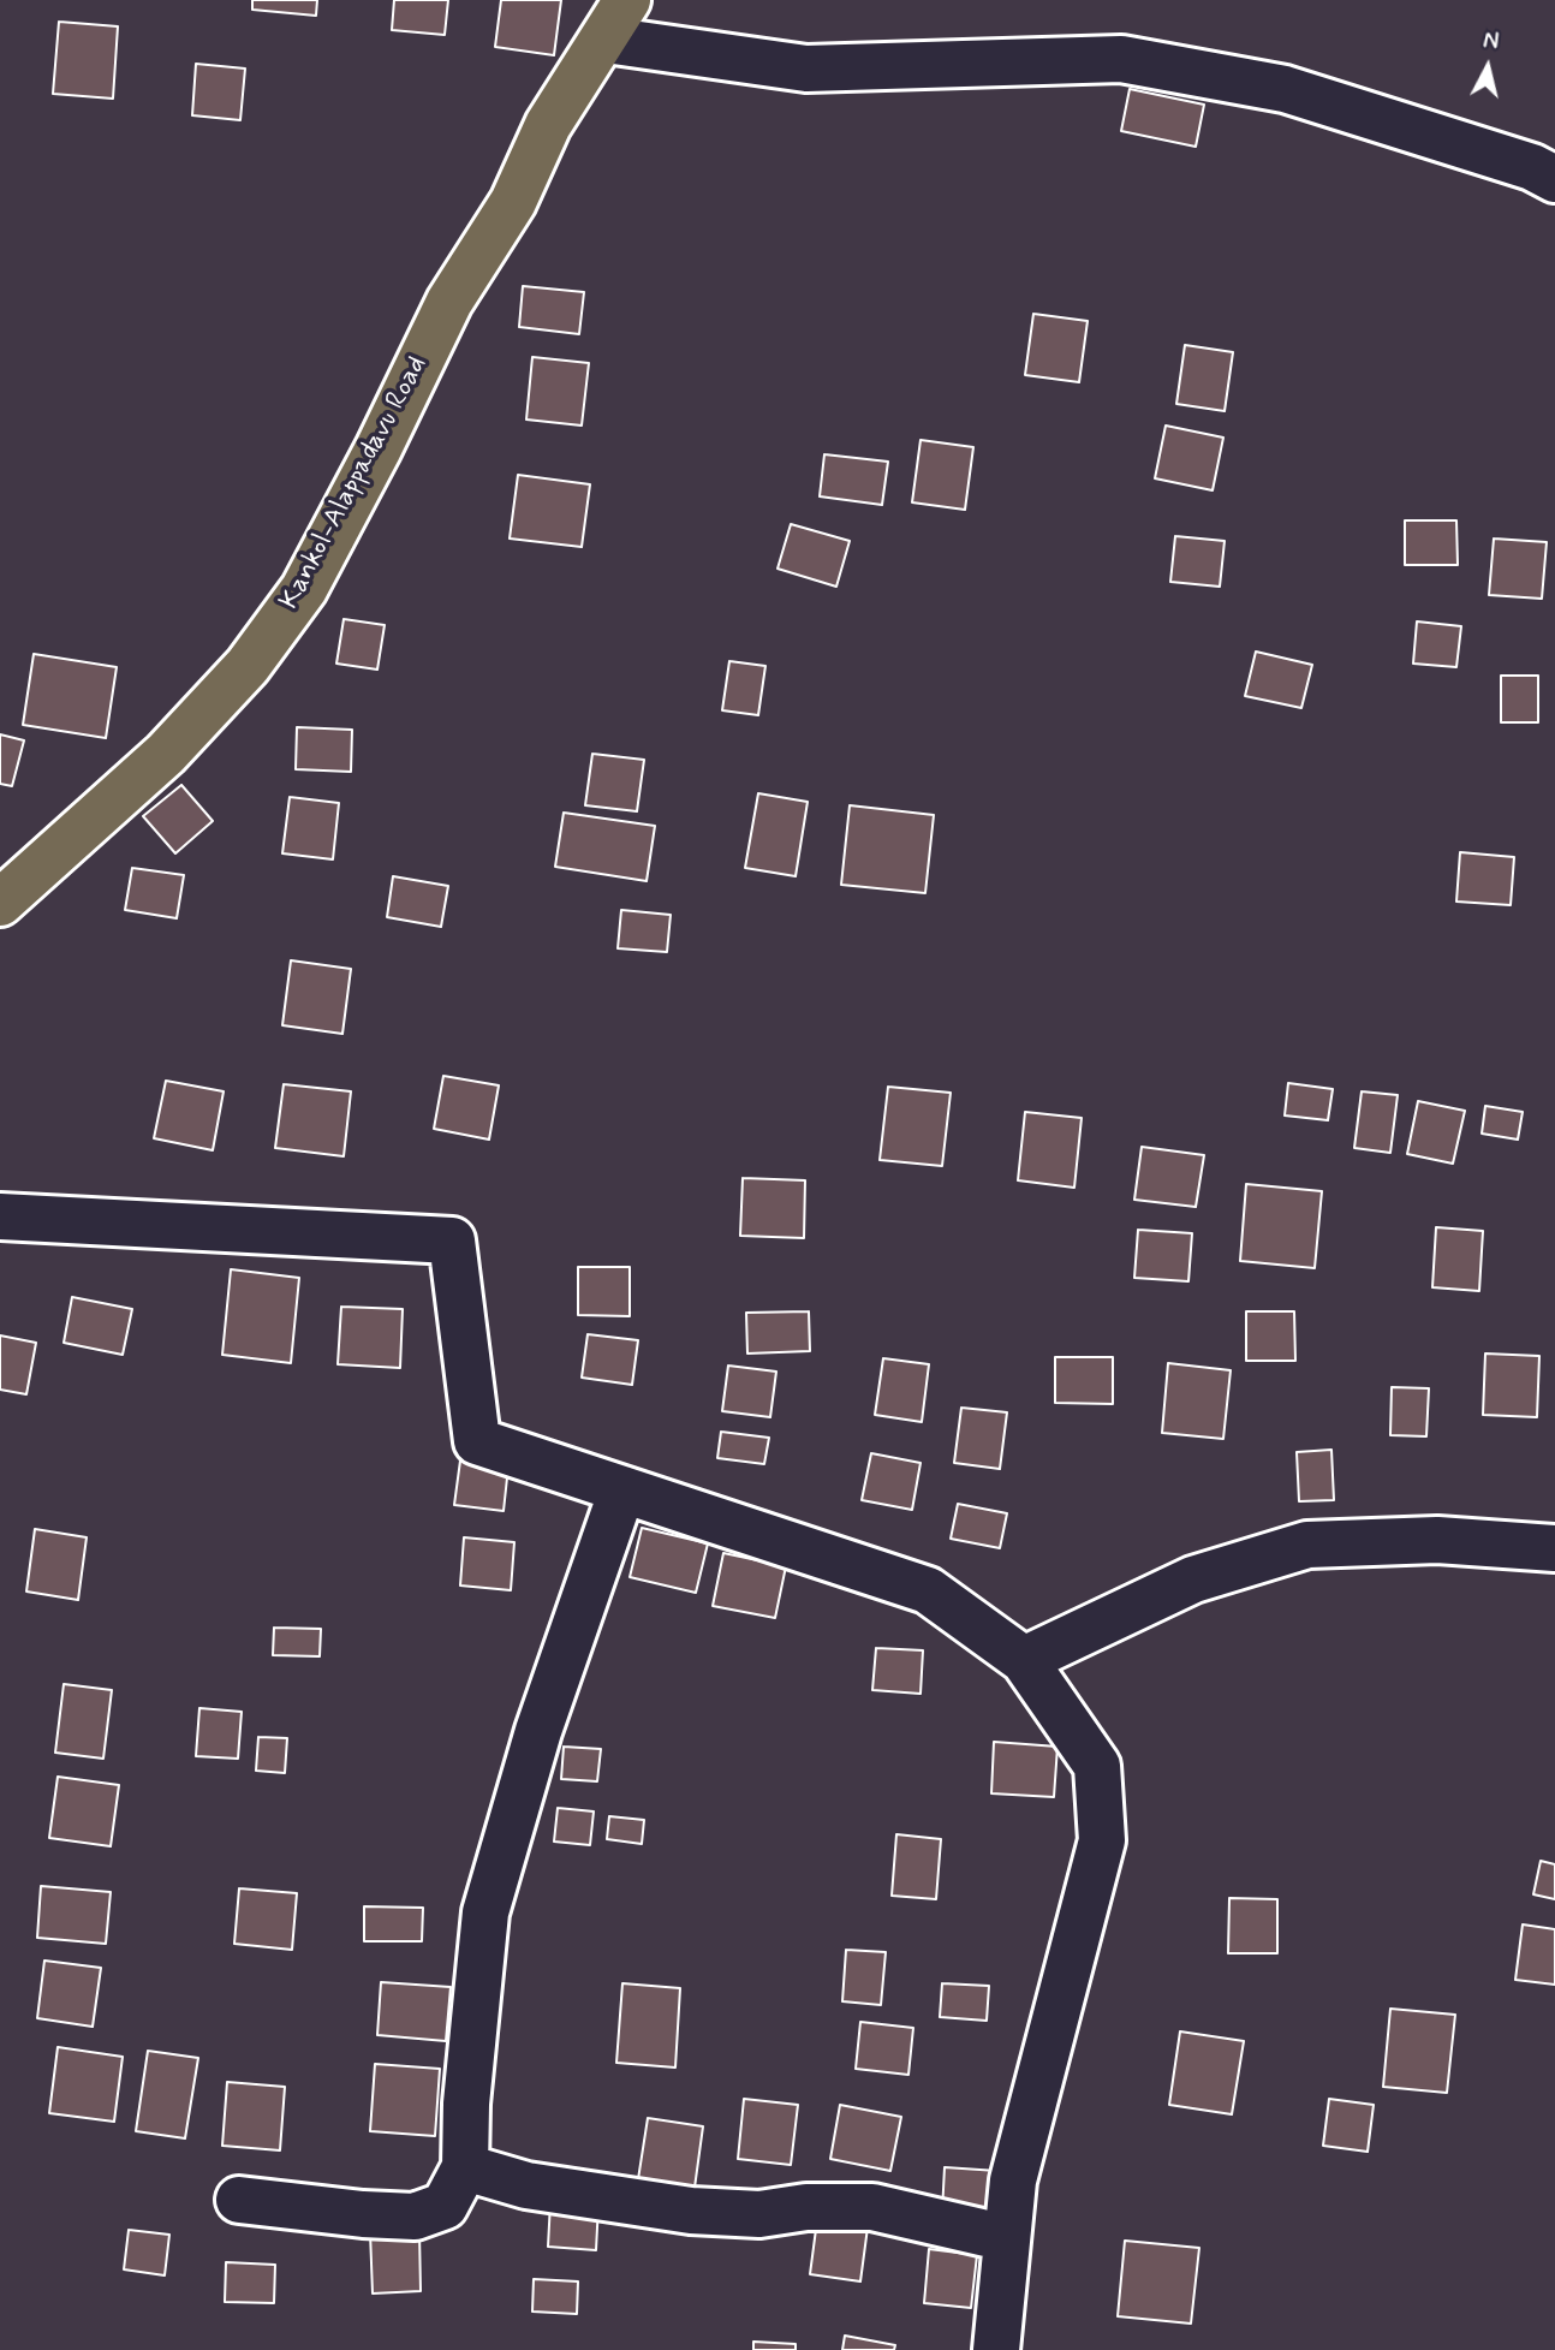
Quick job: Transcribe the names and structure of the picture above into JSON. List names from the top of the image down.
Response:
{
  "streets": {
    "main road": ["Kankol-Alappadavu Road"]
  },
  "north": "top"
}
